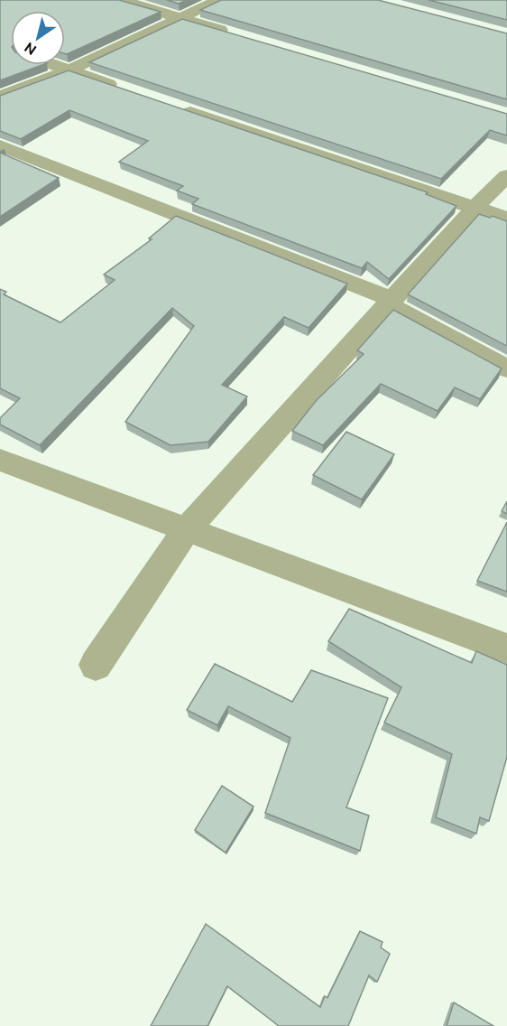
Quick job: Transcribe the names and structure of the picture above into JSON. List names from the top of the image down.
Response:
{
  "north": "bottom left"
}
